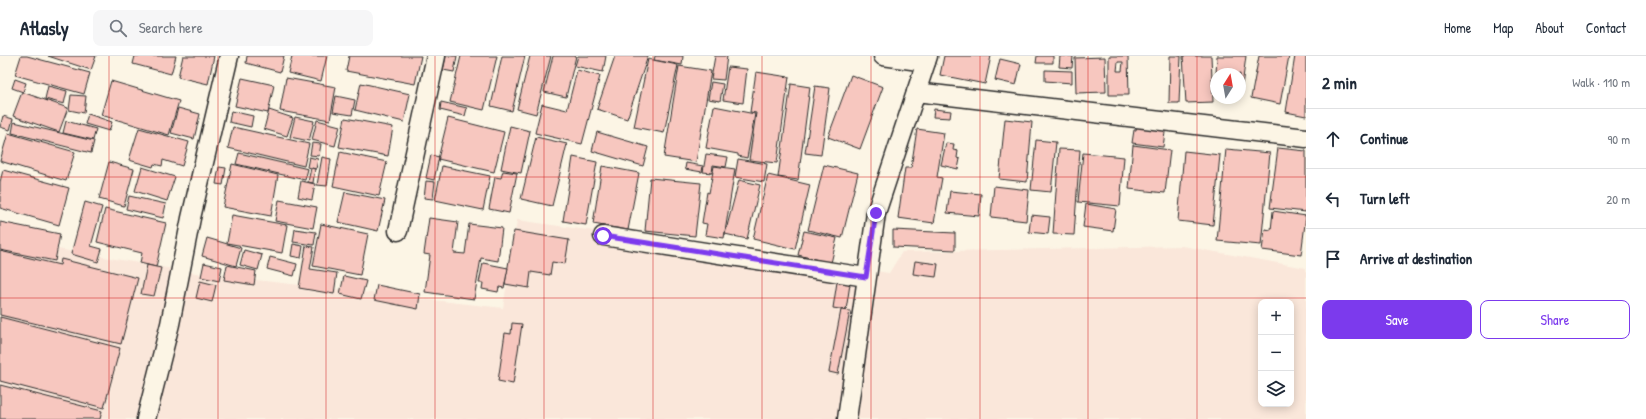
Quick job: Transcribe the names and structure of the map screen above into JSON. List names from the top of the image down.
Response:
{
  "north": "top",
  "page": {
    "header": "Atlasly",
    "search": "Search here",
    "nav": [
      "Home",
      "Map",
      "About",
      "Contact"
    ],
    "heading": ["2 min", "Walk · 110 m"],
    "list": [
      ["Continue", "90 m"],
      ["Turn left", "20 m"],
      "Arrive at destination"
    ],
    "buttons": ["Save", "Share"],
    "map_buttons": ["+", "−"]
  }
}
